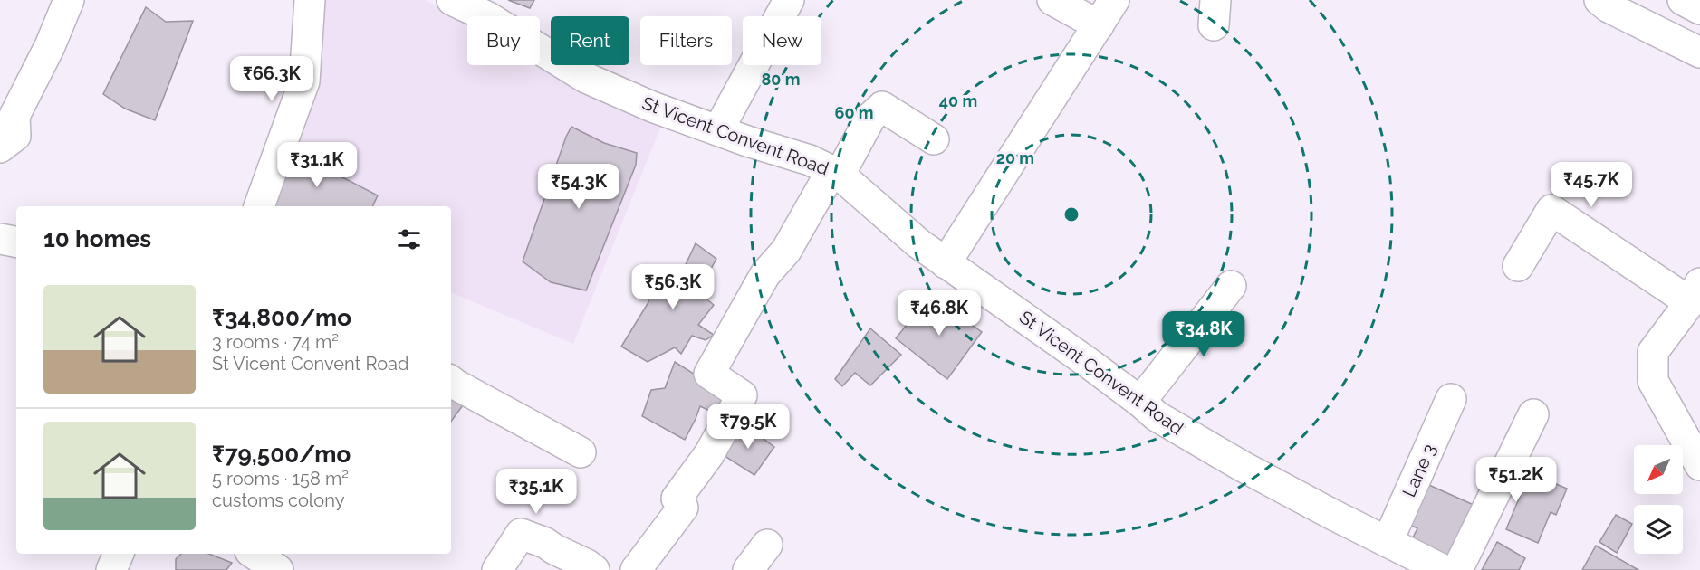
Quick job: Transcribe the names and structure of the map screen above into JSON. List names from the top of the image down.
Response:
{
  "streets": {
    "street": ["St Vicent Convent Road", "Lane 3"]
  },
  "crossings": [
    ["St Vicent Convent Road", "Lane 3"]
  ],
  "north": "bottom left",
  "page": {
    "chip": [
      "Buy",
      "Rent",
      "Filters",
      "New"
    ],
    "price": [
      "₹66.3K",
      "₹31.1K",
      "₹45.7K",
      "₹54.3K",
      "₹56.3K",
      "₹46.8K",
      "₹34.8K",
      "₹79.5K",
      "₹51.2K",
      "₹35.1K"
    ],
    "heading": "10 homes",
    "list": [
      {
        "name": "₹34,800/mo",
        "note": "3 rooms · 74 m² · St Vicent Convent Road"
      },
      {
        "name": "₹79,500/mo",
        "note": "5 rooms · 158 m² · customs colony"
      }
    ]
  },
  "rings": [
    "80 m",
    "40 m",
    "60 m",
    "20 m"
  ]
}
